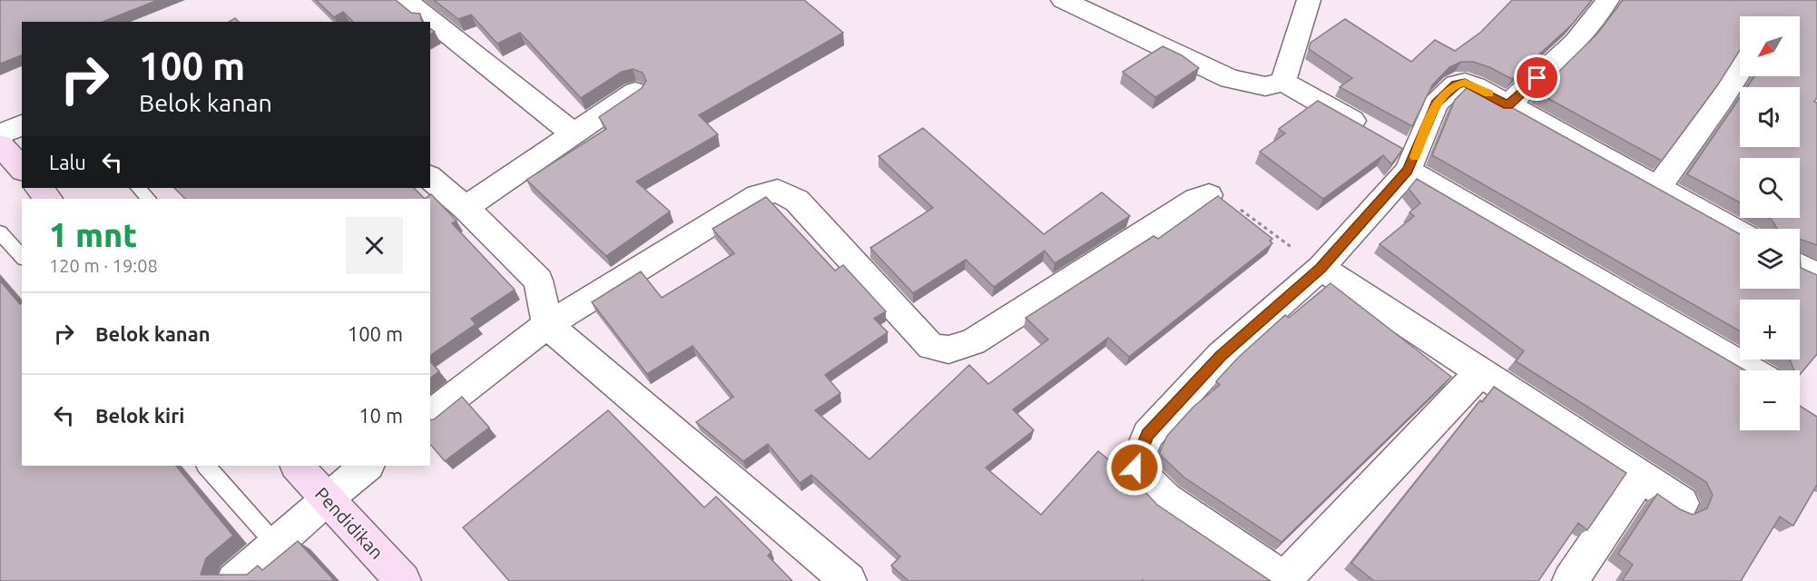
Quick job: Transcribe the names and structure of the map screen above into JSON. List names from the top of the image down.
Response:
{
  "streets": {
    "street": ["Pendidikan"]
  },
  "north": "bottom left",
  "page": {
    "map_buttons": ["+", "−"],
    "turn": ["100 m", "Belok kanan"],
    "then": "Lalu",
    "heading": ["1 mnt", "120 m · 19:08"],
    "list": [
      {
        "name": "Belok kanan",
        "value": "100 m"
      },
      {
        "name": "Belok kiri",
        "value": "10 m"
      }
    ]
  }
}
